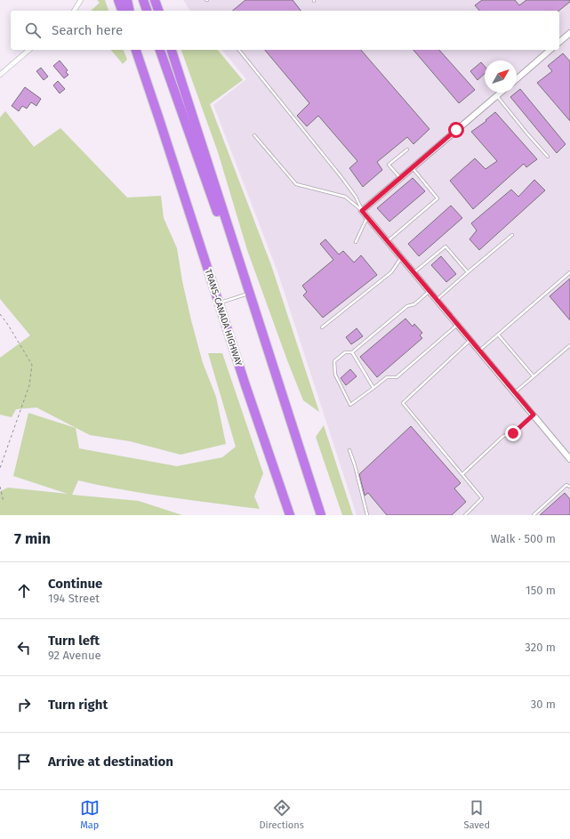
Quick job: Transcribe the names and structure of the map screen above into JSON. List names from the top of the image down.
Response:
{
  "streets": {
    "highway": ["TRANS-CANADA HIGHWAY"]
  },
  "north": "top right",
  "page": {
    "search": "Search here",
    "heading": ["7 min", "Walk · 500 m"],
    "list": [
      ["Continue", "194 Street", "150 m"],
      ["Turn left", "92 Avenue", "320 m"],
      ["Turn right", "30 m"],
      "Arrive at destination"
    ],
    "nav": ["Map", "Directions", "Saved"]
  }
}
